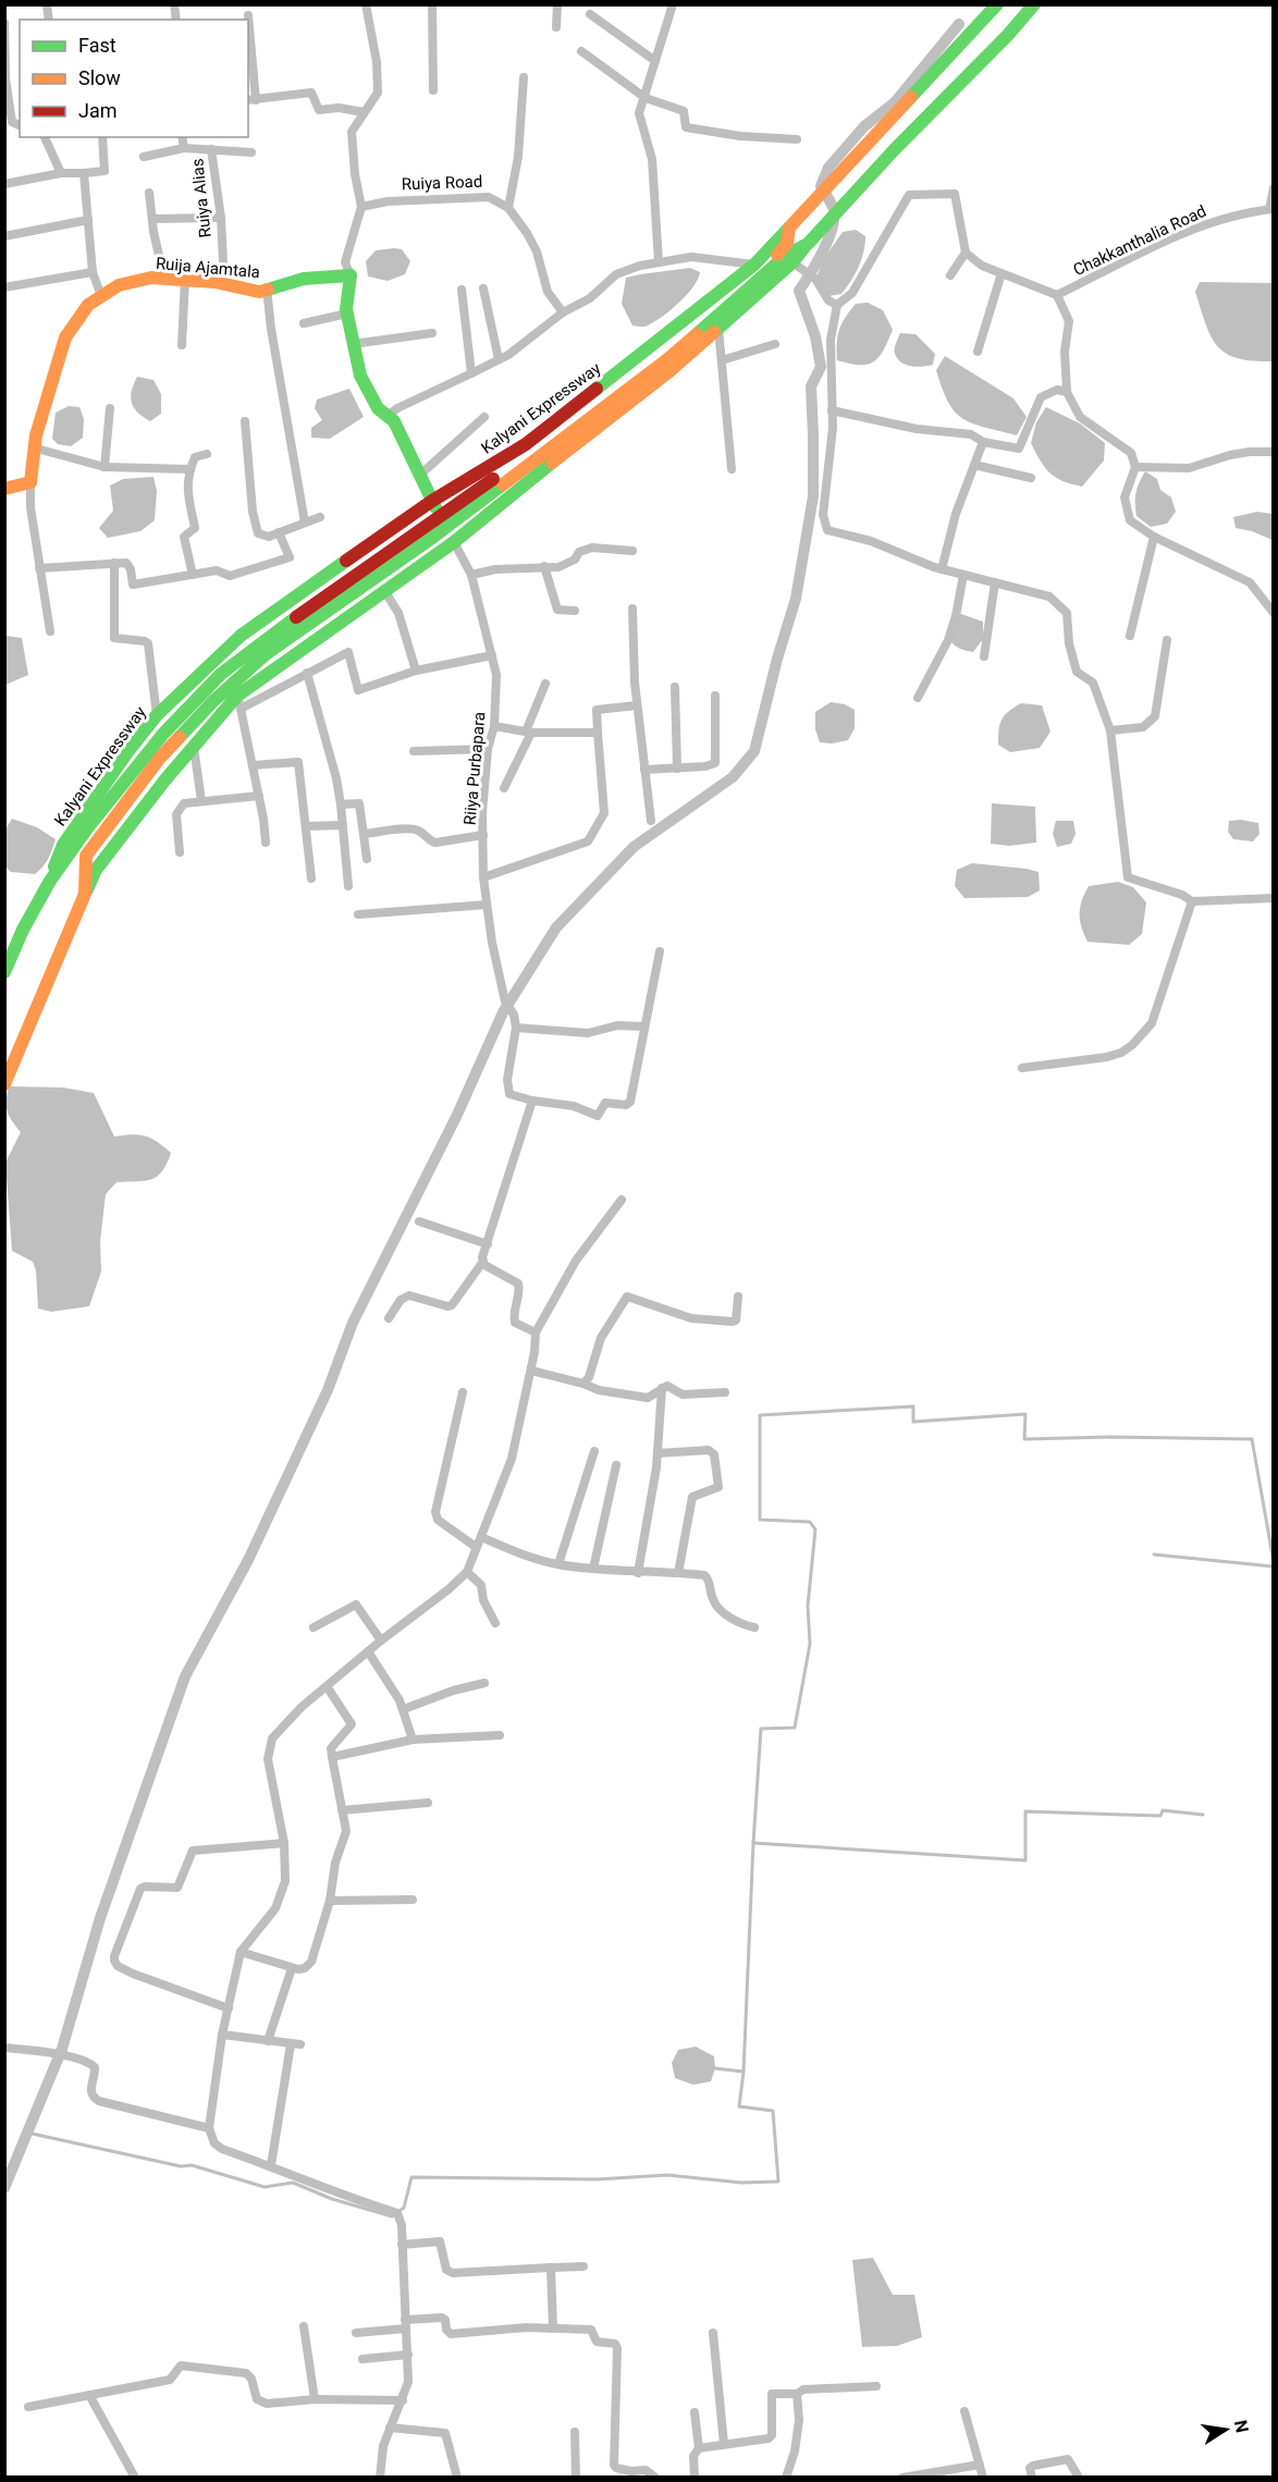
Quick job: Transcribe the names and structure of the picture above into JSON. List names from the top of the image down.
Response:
{
  "streets": {
    "main road": ["Ruija Ajamtala", "Kalyani Expressway"],
    "street": [
      "Ruiya Road",
      "Ruiya Alias",
      "Chakkanthalia Road",
      "Riiya Purbapara"
    ]
  },
  "crossings": [
    ["Ruiya Alias", "Ruija Ajamtala"]
  ],
  "legend": ["Fast", "Slow", "Jam"],
  "north": "right"
}
